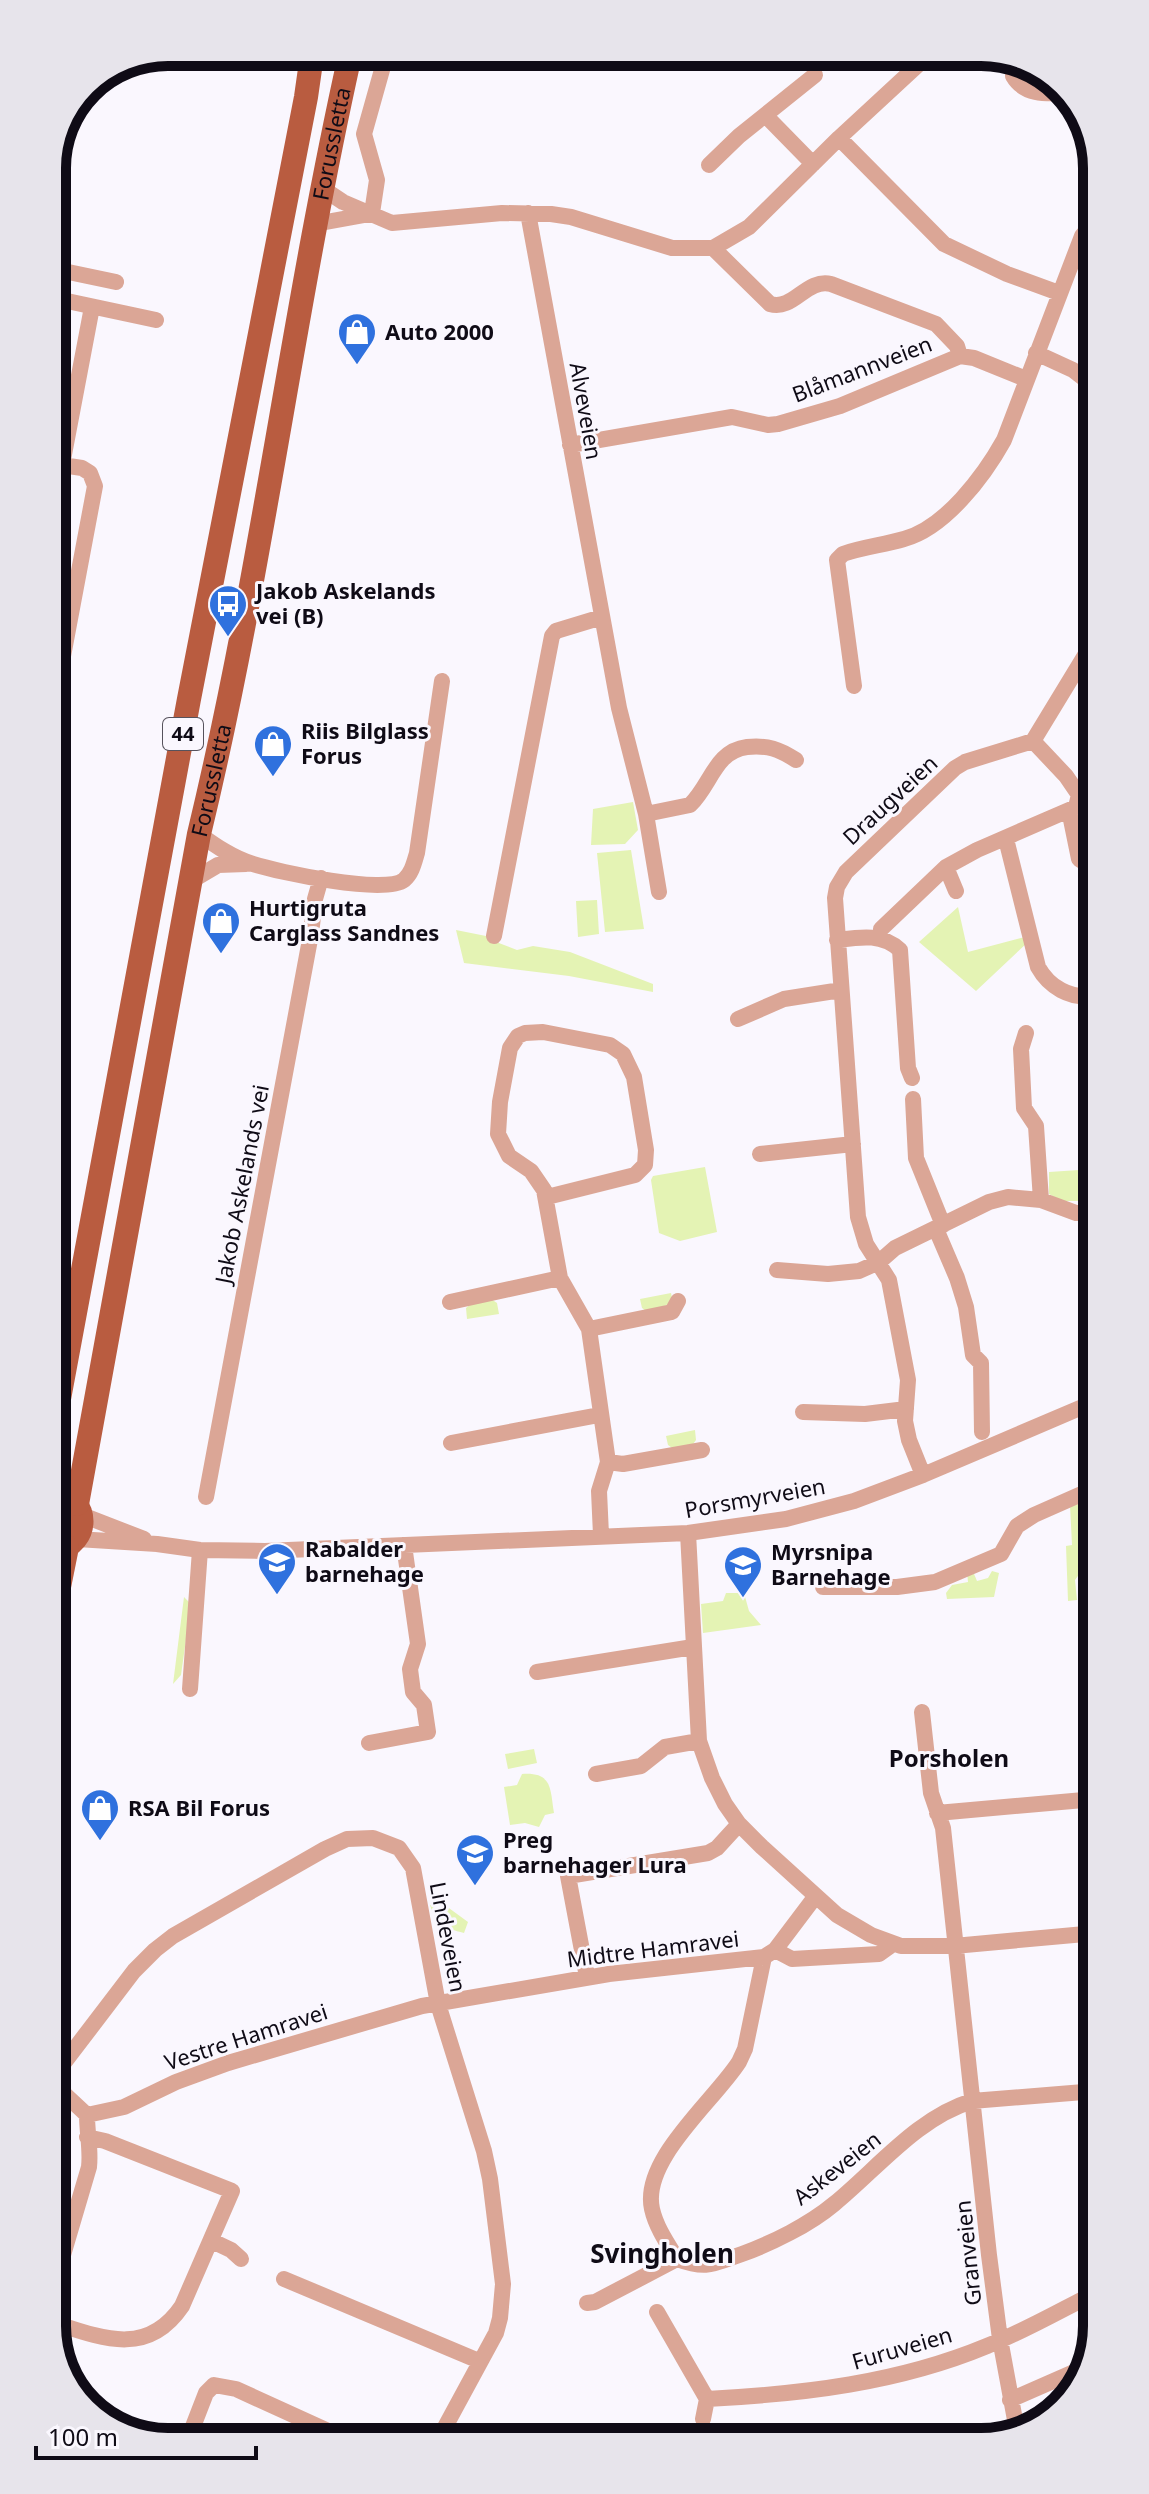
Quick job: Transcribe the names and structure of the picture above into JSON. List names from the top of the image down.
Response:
{
  "streets": {
    "main road": ["Forussletta", "44"],
    "street": [
      "Blåmannveien",
      "Alveveien",
      "Draugveien",
      "Jakob Askelands vei",
      "Porsmyrveien",
      "Lindeveien",
      "Midtre Hamravei",
      "Vestre Hamravei",
      "Askeveien",
      "Granveien",
      "Furuveien"
    ]
  },
  "crossings": [
    ["Forussletta", "44"],
    ["Forussletta", "Porsmyrveien"],
    ["Blåmannveien", "Alveveien"],
    ["44", "Porsmyrveien"],
    ["Draugveien", "Porsmyrveien"],
    ["Lindeveien", "Midtre Hamravei"],
    ["Lindeveien", "Vestre Hamravei"],
    ["Midtre Hamravei", "Vestre Hamravei"],
    ["Askeveien", "Granveien"],
    ["Granveien", "Furuveien"]
  ],
  "districts": ["Porsholen", "Svingholen"],
  "places": {
    "shop": [
      "Auto 2000",
      "Riis Bilglass Forus",
      "Hurtigruta Carglass Sandnes",
      "RSA Bil Forus"
    ],
    "bus stop": ["Jakob Askelands vei (B)"],
    "school or university": ["Rabalder barnehage", "Myrsnipa Barnehage", "Preg barnehager Lura"]
  },
  "scale_bar": "100 m"
}
